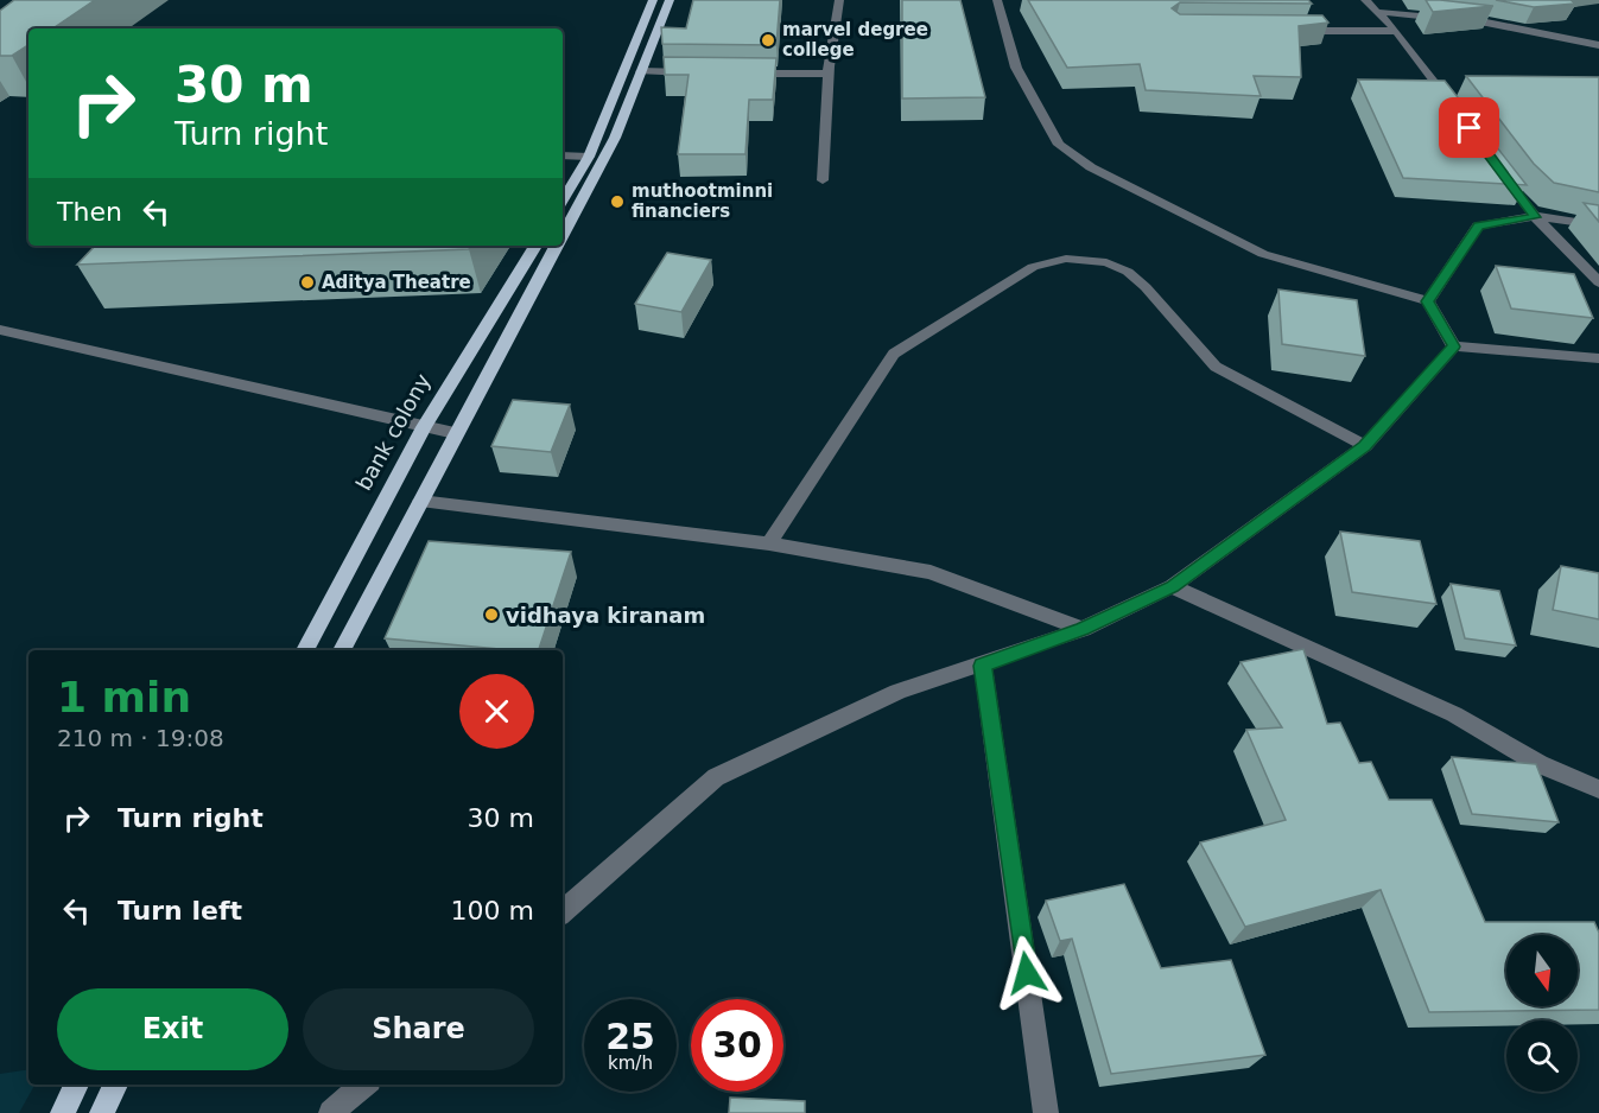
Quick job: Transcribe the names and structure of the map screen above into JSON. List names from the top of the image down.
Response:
{
  "streets": {
    "main road": ["bank colony"]
  },
  "places": [
    "marvel degree college",
    "muthootminni financiers",
    "Aditya Theatre",
    "vidhaya kiranam"
  ],
  "north": "bottom",
  "page": {
    "turn": ["30 m", "Turn right"],
    "then": "Then",
    "heading": ["1 min", "210 m · 19:08"],
    "list": [
      {
        "name": "Turn right",
        "value": "30 m"
      },
      {
        "name": "Turn left",
        "value": "100 m"
      }
    ],
    "buttons": ["Exit", "Share"],
    "speed": "25 km/h",
    "limit": "30"
  }
}
